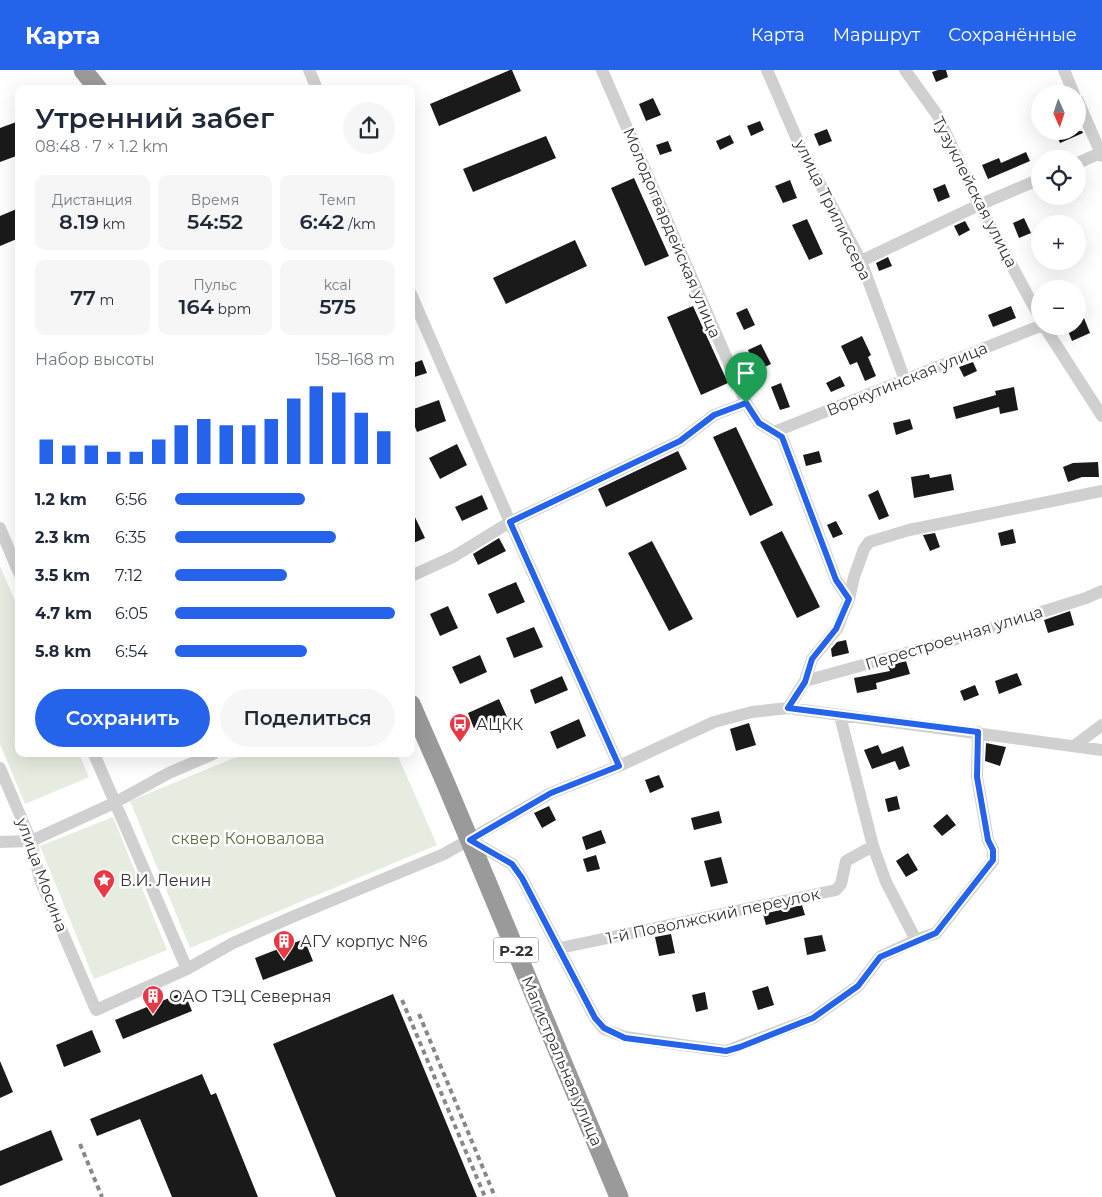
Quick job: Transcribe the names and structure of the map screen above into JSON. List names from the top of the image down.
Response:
{
  "streets": {
    "highway": ["Р-22", "Магистральная улица"],
    "street": [
      "Тузуклейская улица",
      "улица Трилиссера",
      "Молодогвардейская улица",
      "Воркутинская улица",
      "Перестроечная улица",
      "улица Мосина",
      "1-й Поволжский переулок"
    ]
  },
  "crossings": [
    ["улица Трилиссера", "Воркутинская улица"],
    ["Молодогвардейская улица", "Воркутинская улица"]
  ],
  "parks": ["сквер Коновалова"],
  "places": {
    "bus stop": ["АЦКК"],
    "place": ["В.И. Ленин"],
    "building": ["АГУ корпус №6", "ОАО ТЭЦ Северная"]
  },
  "north": "bottom",
  "page": {
    "header": "Карта",
    "nav": ["Карта", "Маршрут", "Сохранённые"],
    "map_buttons": ["+", "−"],
    "heading": ["Утренний забег", "08:48 · 7 × 1.2 km"],
    "stats": [
      ["Дистанция", "8.19 km"],
      ["Время", "54:52"],
      ["Темп", "6:42 /km"],
      ["77 m"],
      ["Пульс", "164 bpm"],
      ["kcal", "575"]
    ],
    "chart": ["Набор высоты", "158–168 m"],
    "list": [
      {
        "name": "1.2 km",
        "note": "6:56"
      },
      {
        "name": "2.3 km",
        "note": "6:35"
      },
      {
        "name": "3.5 km",
        "note": "7:12"
      },
      {
        "name": "4.7 km",
        "note": "6:05"
      },
      {
        "name": "5.8 km",
        "note": "6:54"
      }
    ],
    "buttons": ["Сохранить", "Поделиться"]
  }
}
